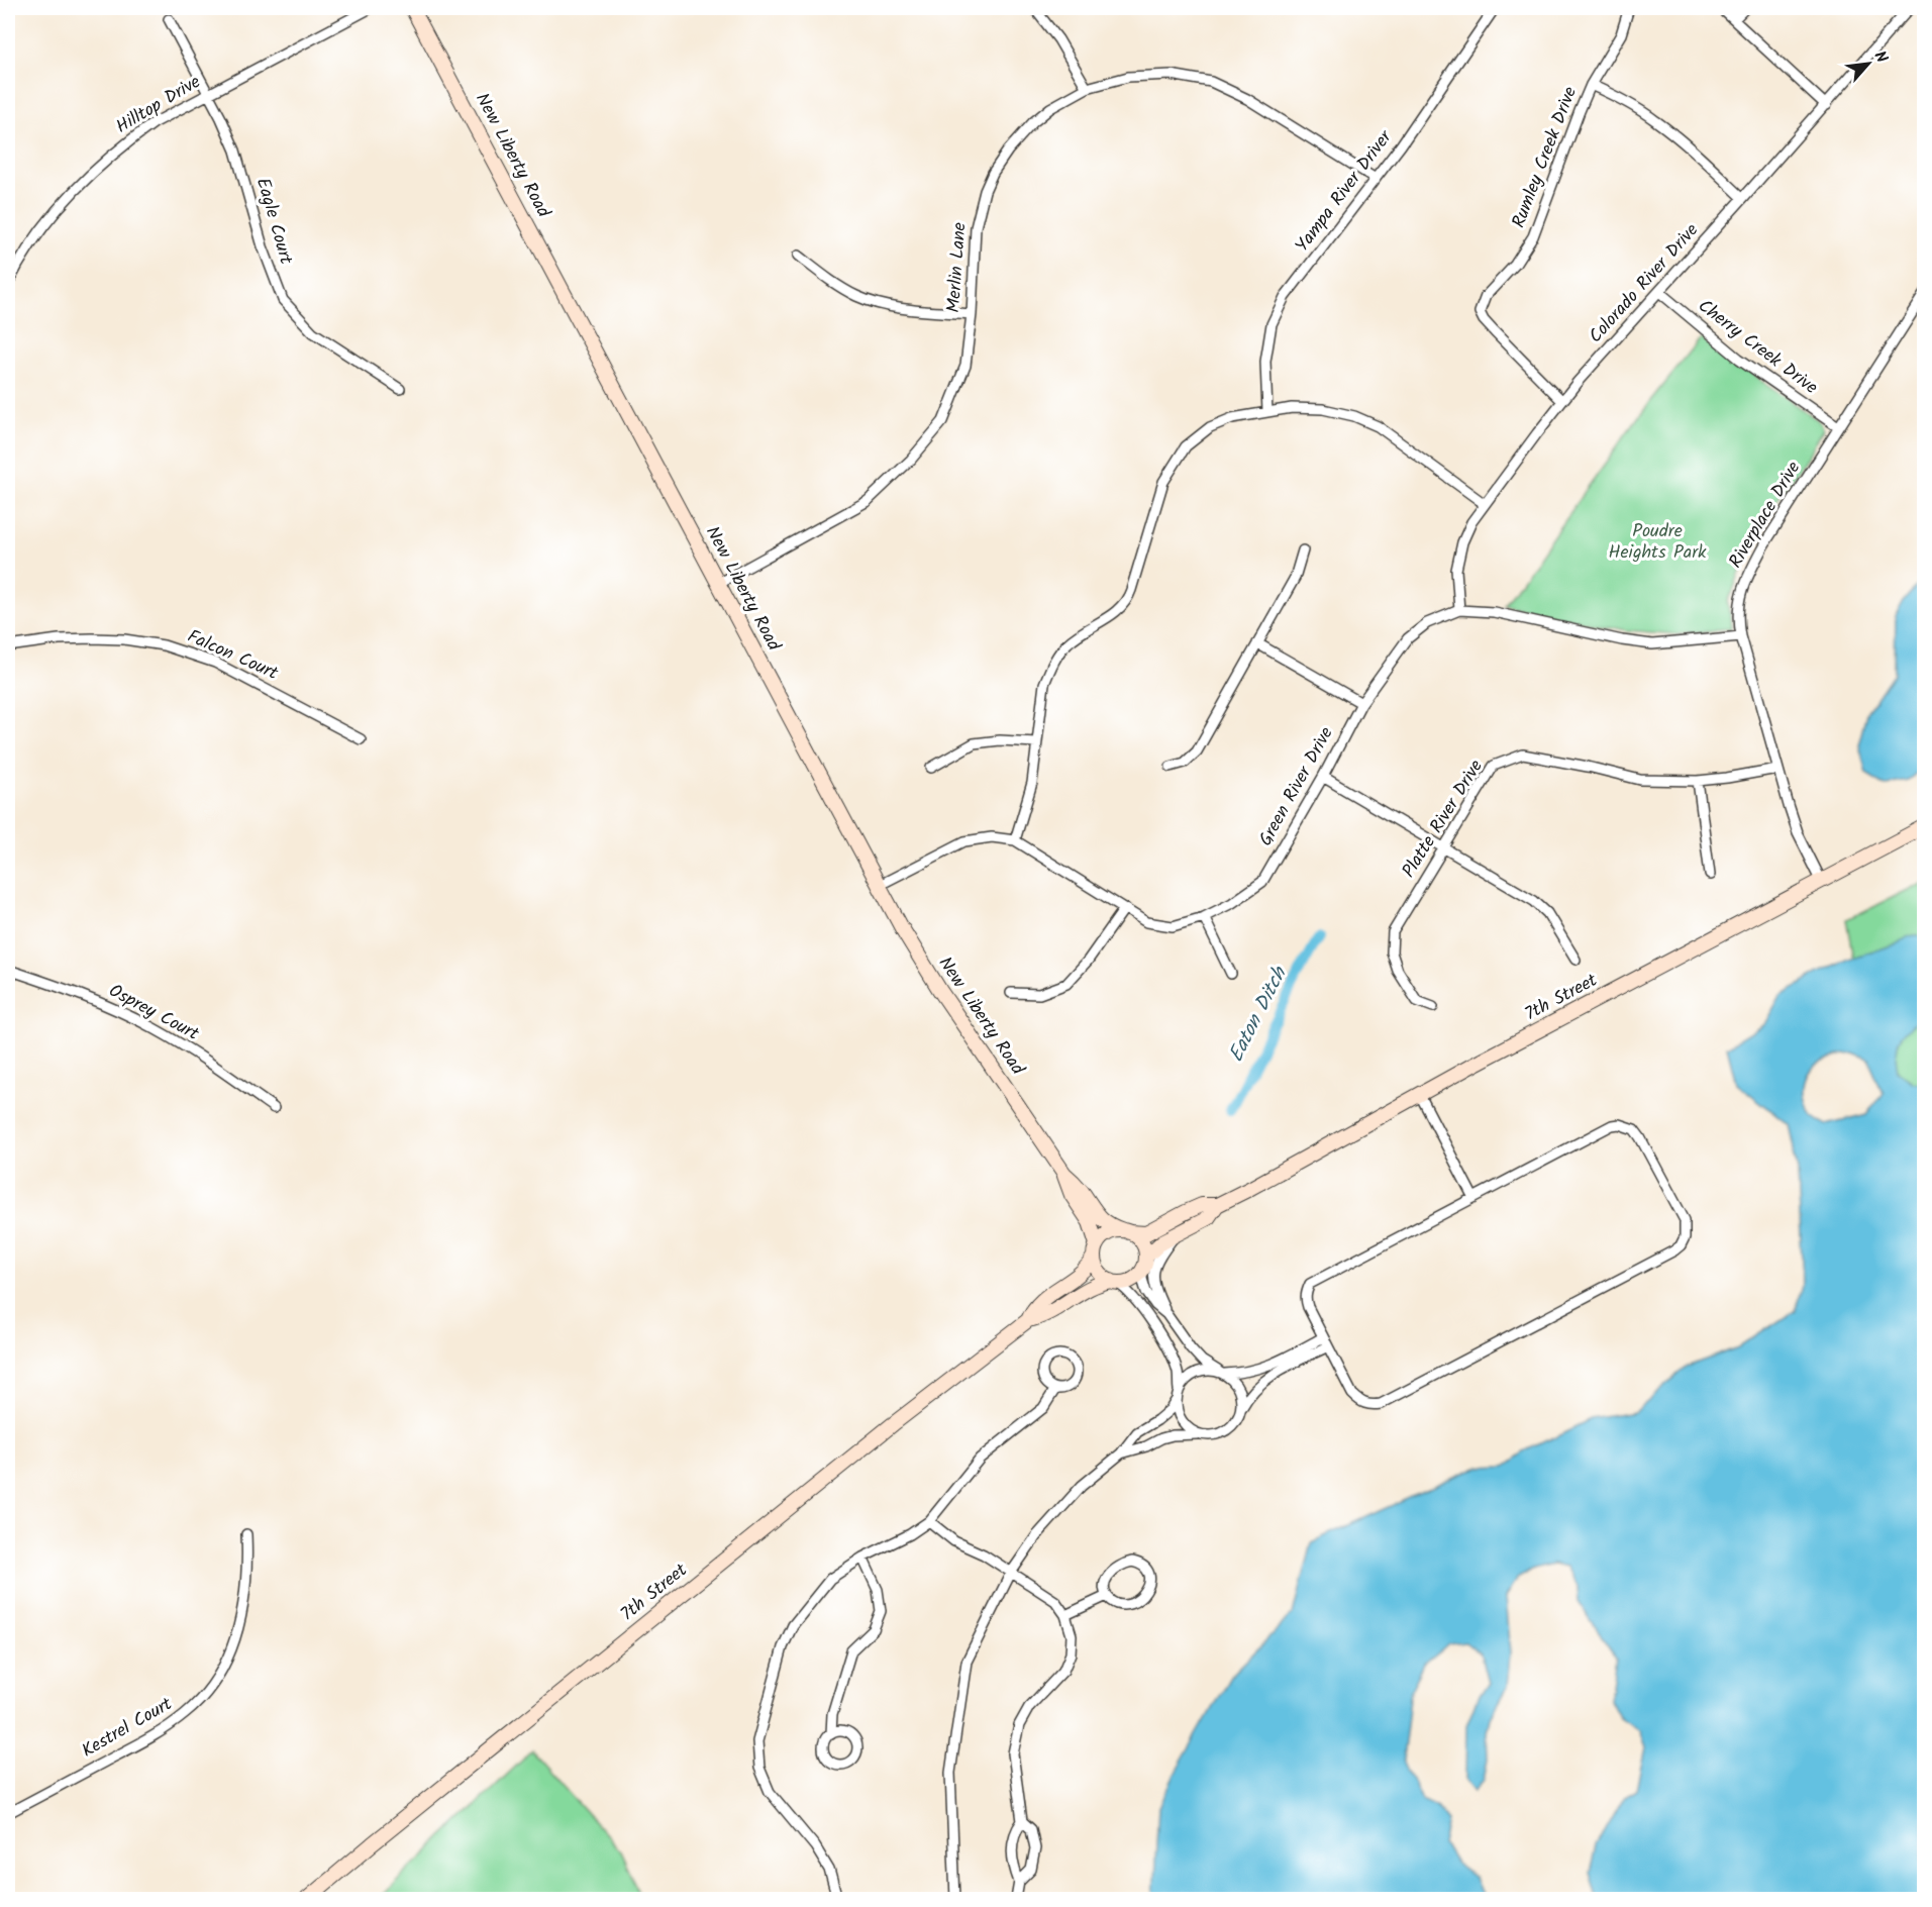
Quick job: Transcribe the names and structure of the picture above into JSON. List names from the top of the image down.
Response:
{
  "streets": {
    "street": [
      "Hilltop Drive",
      "New Liberty Road",
      "Rumley Creek Drive",
      "Yampa River Driver",
      "Eagle Court",
      "Merlin Lane",
      "Colorado River Drive",
      "Cherry Creek Drive",
      "Riverplace Drive",
      "Falcon Court",
      "Green River Drive",
      "Platte River Drive",
      "7th Street",
      "Osprey Court",
      "Kestrel Court"
    ]
  },
  "crossings": [
    ["Hilltop Drive", "Eagle Court"],
    ["New Liberty Road", "Merlin Lane"],
    ["New Liberty Road", "Green River Drive"],
    ["New Liberty Road", "7th Street"],
    ["Rumley Creek Drive", "Colorado River Drive"],
    ["Yampa River Driver", "Merlin Lane"],
    ["Colorado River Drive", "Cherry Creek Drive"],
    ["Colorado River Drive", "Green River Drive"],
    ["Cherry Creek Drive", "Riverplace Drive"],
    ["Riverplace Drive", "Green River Drive"],
    ["Riverplace Drive", "Platte River Drive"],
    ["Riverplace Drive", "7th Street"]
  ],
  "water": ["Eaton Ditch"],
  "parks": ["Poudre Heights Park"],
  "north": "top right"
}
